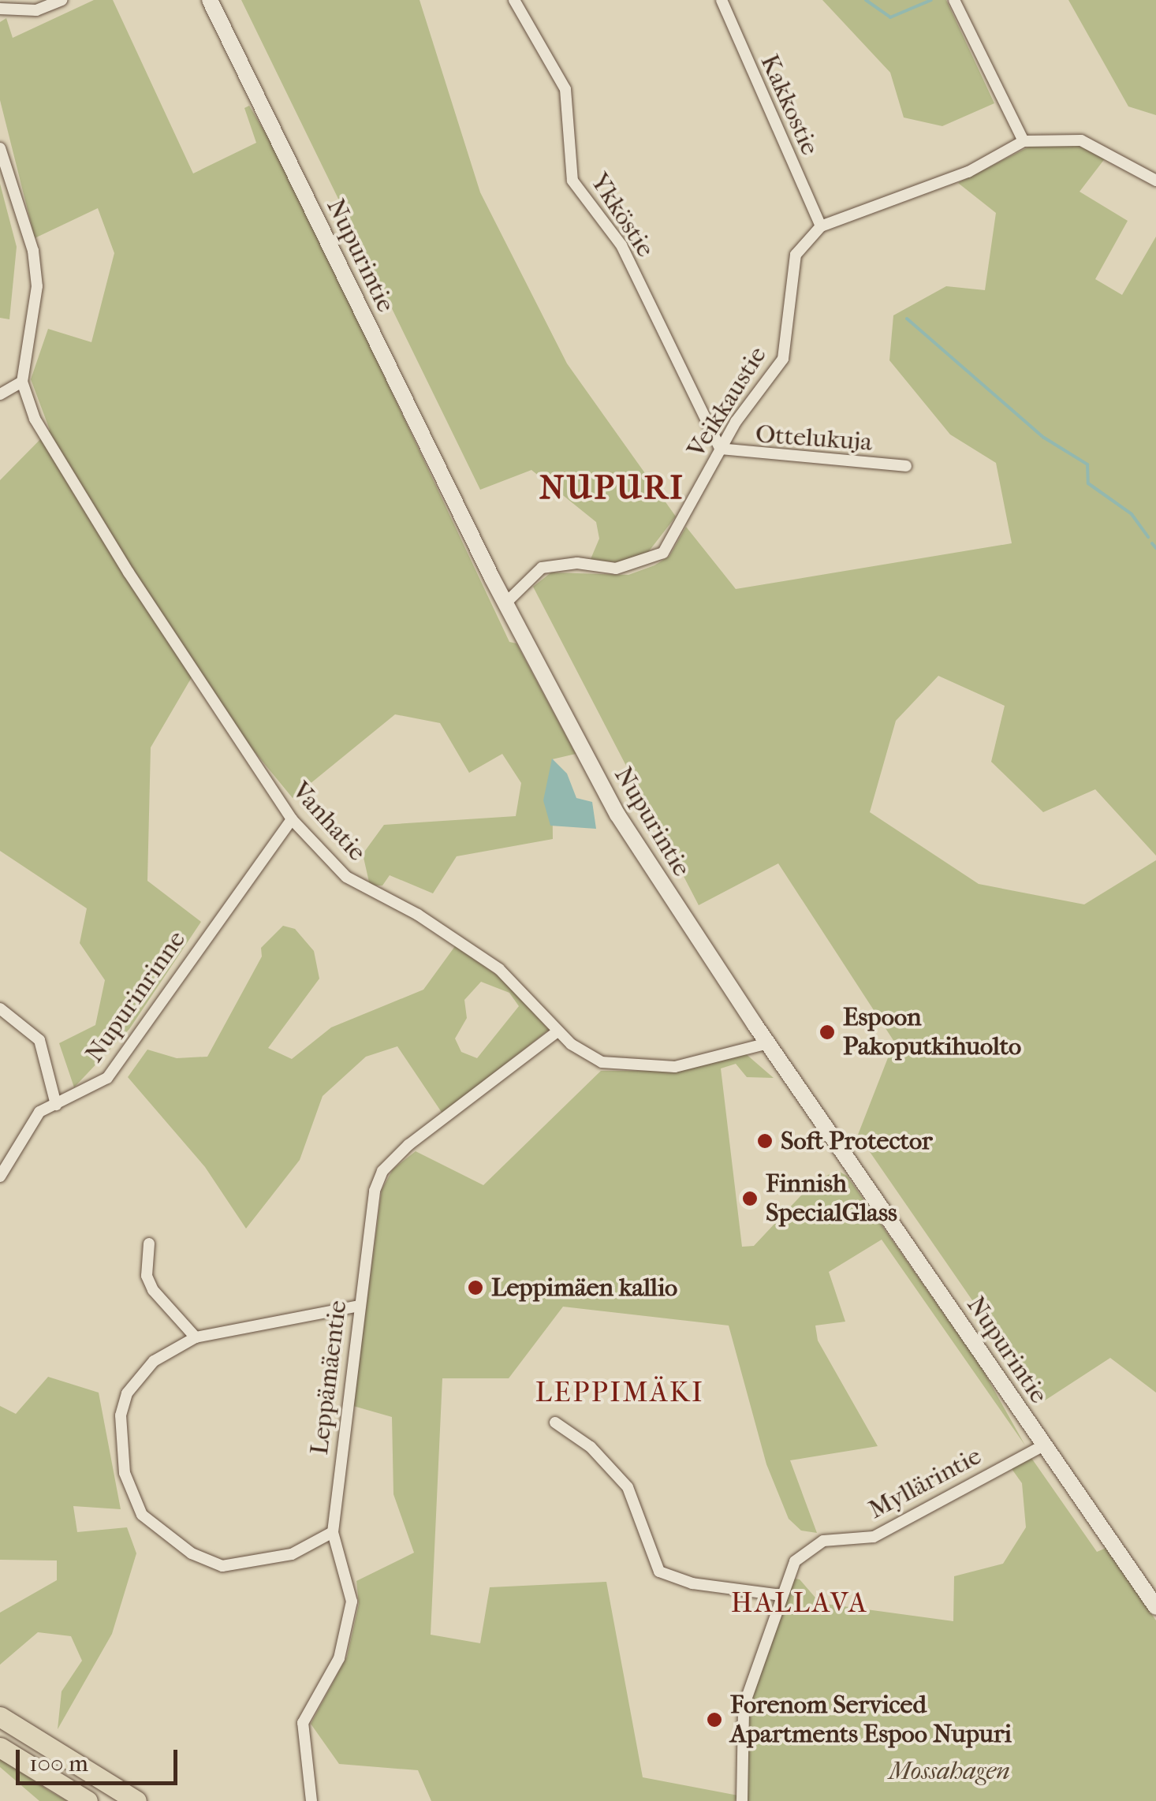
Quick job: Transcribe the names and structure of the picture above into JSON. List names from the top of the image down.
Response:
{
  "streets": {
    "main road": ["Nupurintie"],
    "street": [
      "Kakkostie",
      "Ykköstie",
      "Veikkaustie",
      "Ottelukuja",
      "Vanhatie",
      "Nupurinrinne",
      "Leppämäentie",
      "Myllärintie"
    ]
  },
  "crossings": [
    ["Kakkostie", "Veikkaustie"],
    ["Ykköstie", "Veikkaustie"],
    ["Ykköstie", "Ottelukuja"],
    ["Nupurintie", "Veikkaustie"],
    ["Nupurintie", "Vanhatie"],
    ["Nupurintie", "Myllärintie"],
    ["Veikkaustie", "Ottelukuja"],
    ["Vanhatie", "Nupurinrinne"],
    ["Vanhatie", "Leppämäentie"]
  ],
  "districts": ["NUPURI", "LEPPIMÄKI", "HALLAVA"],
  "parks": ["Mossahagen"],
  "places": [
    "Espoon Pakoputkihuolto",
    "Soft Protector",
    "Finnish SpecialGlass",
    "Leppimäen kallio",
    "Forenom Serviced Apartments Espoo Nupuri"
  ],
  "scale_bar": "100 m"
}
